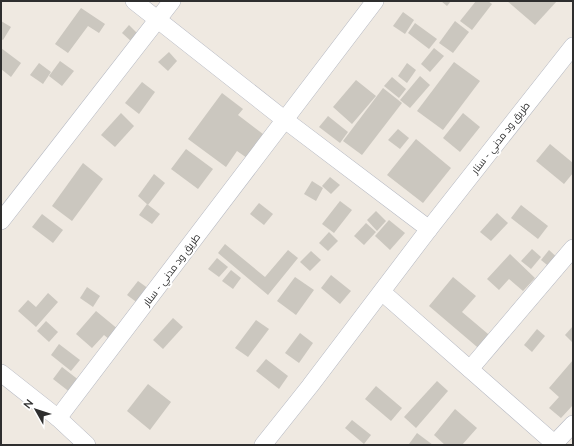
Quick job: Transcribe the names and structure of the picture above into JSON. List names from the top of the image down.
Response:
{
  "streets": {
    "street": ["طريق ود مدني - سنار"]
  },
  "north": "top left"
}
